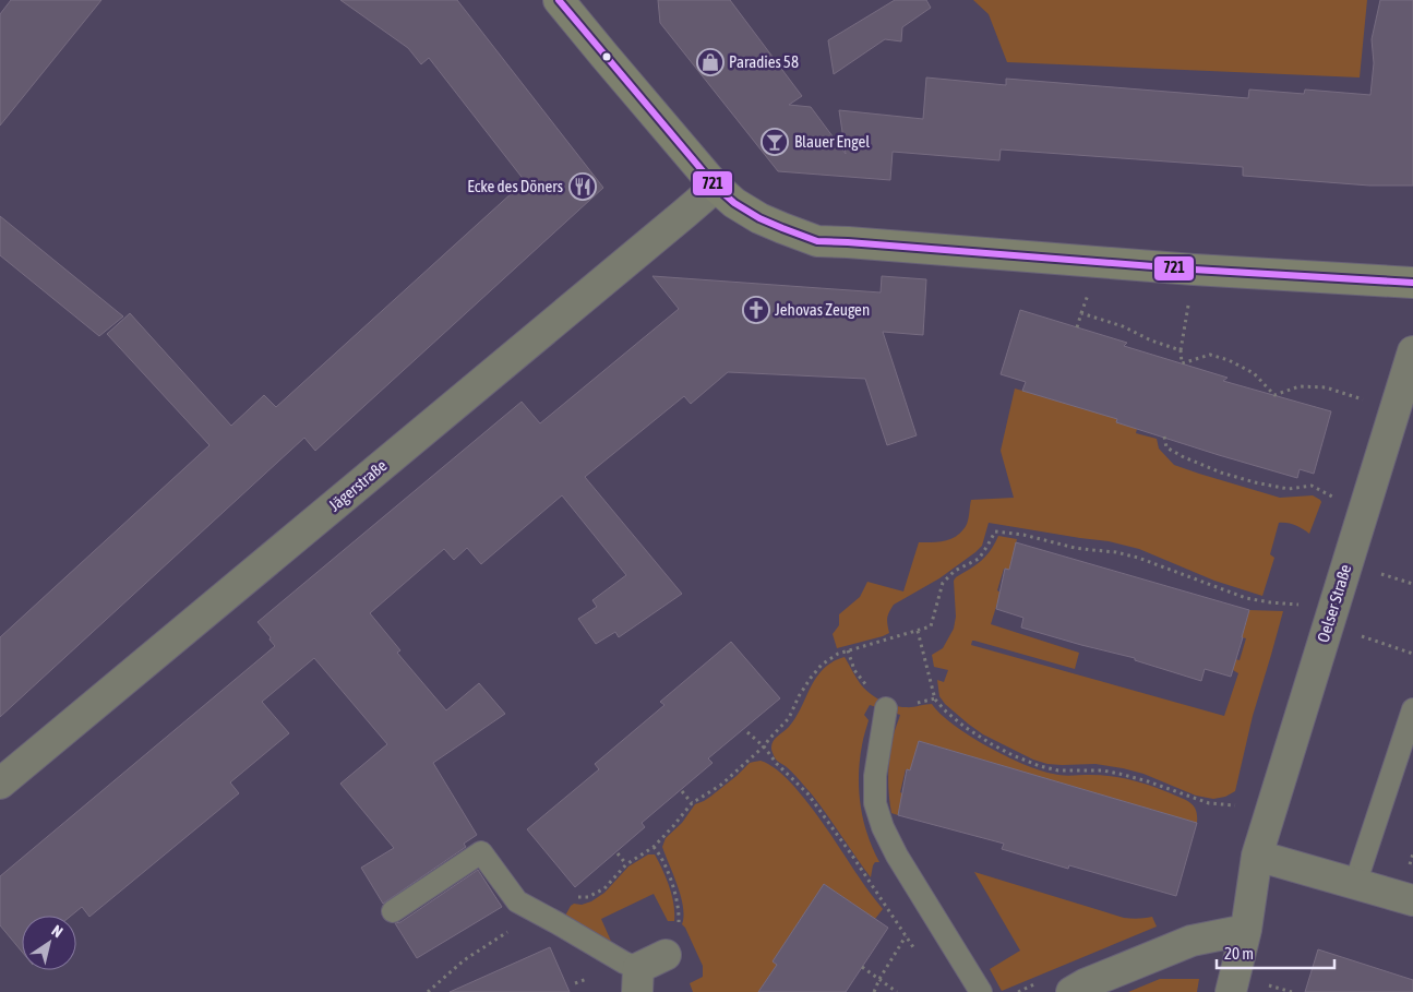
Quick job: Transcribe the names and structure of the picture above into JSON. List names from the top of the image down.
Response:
{
  "streets": {
    "street": ["Jägerstraße", "Oelser Straße"]
  },
  "places": {
    "shop": ["Paradies 58"],
    "bar": ["Blauer Engel"],
    "restaurant": ["Ecke des Döners"],
    "church": ["Jehovas Zeugen"]
  },
  "lines": ["transit line 721"],
  "scale_bar": "20 m",
  "north": "top right"
}
